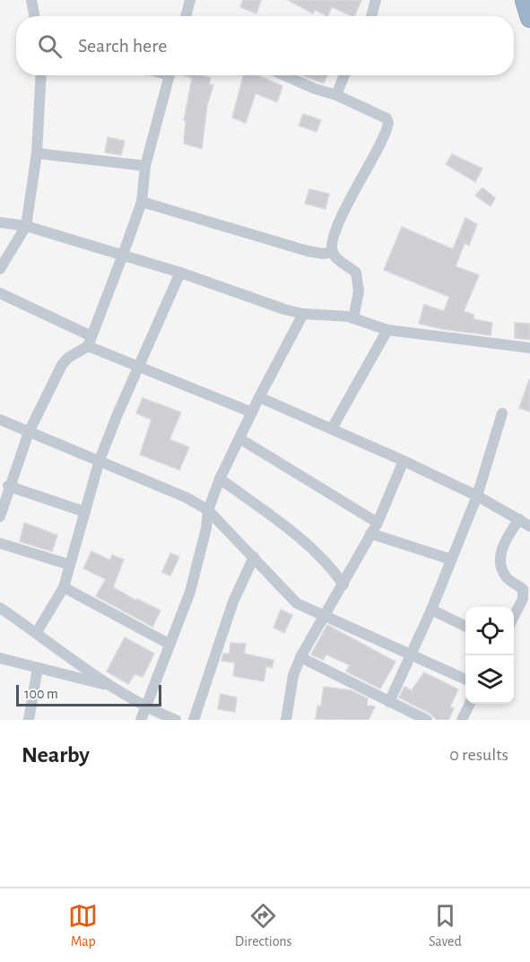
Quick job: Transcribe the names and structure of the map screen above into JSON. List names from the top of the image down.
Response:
{
  "scale_bar": "100 m",
  "page": {
    "search": "Search here",
    "scale": "100 m",
    "heading": ["Nearby", "0 results"],
    "nav": ["Map", "Directions", "Saved"]
  }
}
